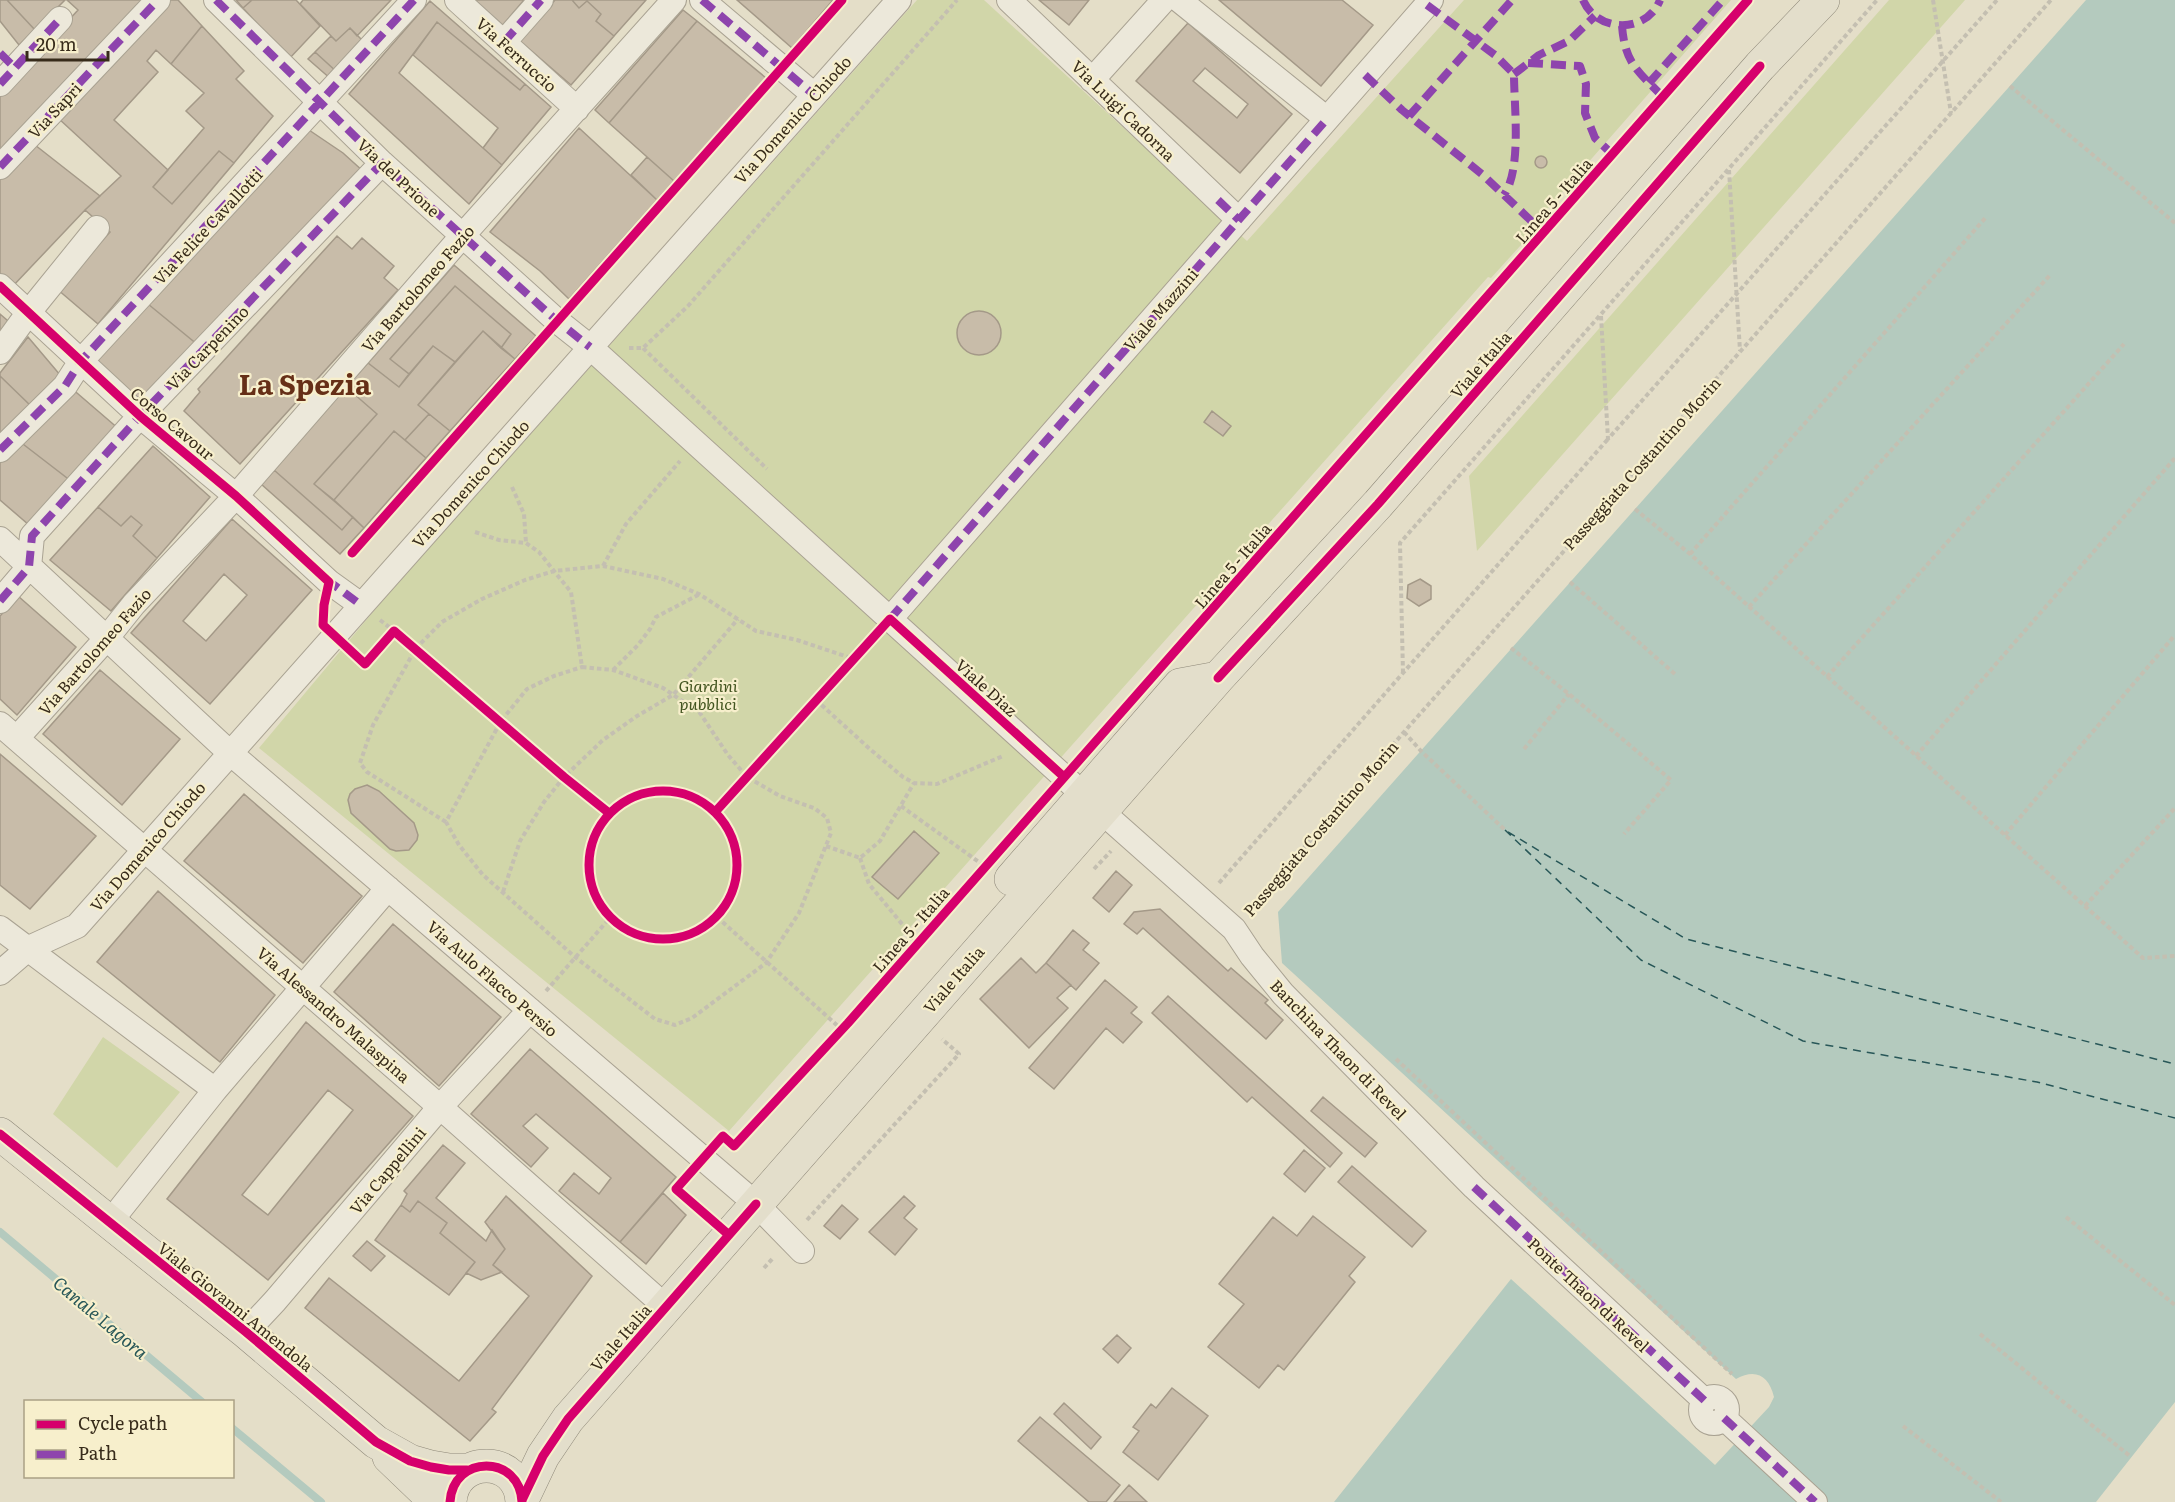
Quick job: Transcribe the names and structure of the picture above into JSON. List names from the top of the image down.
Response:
{
  "streets": {
    "main road": ["Viale Italia", "Viale Giovanni Amendola"],
    "street": [
      "Via Ferruccio",
      "Via Sapri",
      "Via Luigi Cadorna",
      "Via Domenico Chiodo",
      "Via del Prione",
      "Via Felice Cavallotti",
      "Via Bartolomeo Fazio",
      "Viale Mazzini",
      "Via Carpenino",
      "Corso Cavour",
      "Viale Diaz",
      "Via Aulo Flacco Persio",
      "Via Alessandro Malaspina",
      "Banchina Thaon di Revel",
      "Via Cappellini",
      "Ponte Thaon di Revel"
    ],
    "path": ["Passeggiata Costantino Morin"],
    "cycle path": ["Linea 5 - Italia"]
  },
  "crossings": [
    ["Via Ferruccio", "Via Bartolomeo Fazio"],
    ["Via Luigi Cadorna", "Viale Mazzini"],
    ["Via Domenico Chiodo", "Via del Prione"],
    ["Via Domenico Chiodo", "Corso Cavour"],
    ["Via Domenico Chiodo", "Viale Diaz"],
    ["Via Domenico Chiodo", "Via Aulo Flacco Persio"],
    ["Via Domenico Chiodo", "Via Alessandro Malaspina"],
    ["Via del Prione", "Via Felice Cavallotti"],
    ["Via del Prione", "Via Bartolomeo Fazio"],
    ["Via del Prione", "Via Carpenino"],
    ["Via del Prione", "Viale Diaz"],
    ["Via Felice Cavallotti", "Corso Cavour"],
    ["Via Bartolomeo Fazio", "Corso Cavour"],
    ["Via Bartolomeo Fazio", "Via Aulo Flacco Persio"],
    ["Via Bartolomeo Fazio", "Via Alessandro Malaspina"],
    ["Viale Mazzini", "Viale Diaz"],
    ["Via Carpenino", "Corso Cavour"],
    ["Via Carpenino", "Via Aulo Flacco Persio"],
    ["Viale Italia", "Viale Diaz"],
    ["Viale Italia", "Via Aulo Flacco Persio"],
    ["Viale Italia", "Via Alessandro Malaspina"],
    ["Viale Italia", "Banchina Thaon di Revel"],
    ["Viale Italia", "Viale Giovanni Amendola"],
    ["Passeggiata Costantino Morin", "Banchina Thaon di Revel"],
    ["Viale Diaz", "Banchina Thaon di Revel"],
    ["Via Aulo Flacco Persio", "Via Cappellini"],
    ["Via Alessandro Malaspina", "Via Cappellini"],
    ["Banchina Thaon di Revel", "Ponte Thaon di Revel"],
    ["Via Cappellini", "Viale Giovanni Amendola"]
  ],
  "districts": ["La Spezia"],
  "water": ["Canale Lagora"],
  "parks": ["Giardini pubblici"],
  "legend": ["Cycle path", "Path"],
  "scale_bar": "20 m"
}
